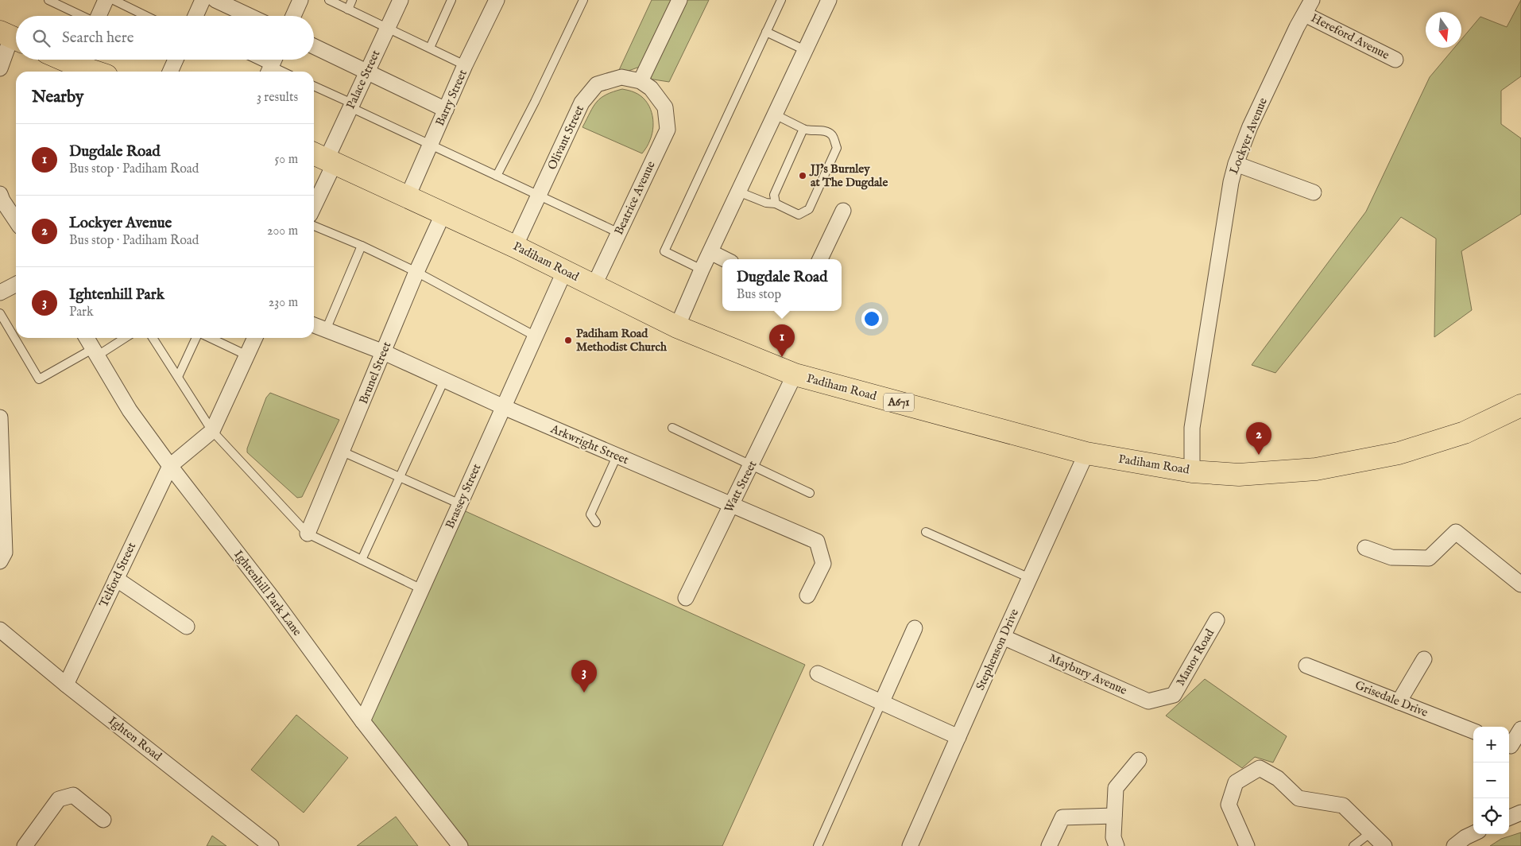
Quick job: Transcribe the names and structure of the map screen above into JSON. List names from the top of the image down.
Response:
{
  "streets": {
    "main road": ["Padiham Road", "A671"],
    "street": [
      "Hereford Avenue",
      "Palace Street",
      "Barry Street",
      "Lockyer Avenue",
      "Olivant Street",
      "Beatrice Avenue",
      "Brunel Street",
      "Arkwright Street",
      "Watt Street",
      "Brassey Street",
      "Telford Street",
      "Ightenhill Park Lane",
      "Stephenson Drive",
      "Manor Road",
      "Maybury Avenue",
      "Grisedale Drive",
      "Ighten Road"
    ]
  },
  "crossings": [
    ["Hereford Avenue", "Lockyer Avenue"],
    ["Palace Street", "Padiham Road"],
    ["Barry Street", "Padiham Road"],
    ["Lockyer Avenue", "Padiham Road"],
    ["Olivant Street", "Beatrice Avenue"],
    ["Olivant Street", "Padiham Road"],
    ["Beatrice Avenue", "Padiham Road"],
    ["Padiham Road", "Brunel Street"],
    ["Padiham Road", "Watt Street"],
    ["Padiham Road", "Brassey Street"],
    ["Padiham Road", "Stephenson Drive"],
    ["Brunel Street", "Arkwright Street"],
    ["Arkwright Street", "Watt Street"],
    ["Arkwright Street", "Brassey Street"],
    ["Brassey Street", "Ightenhill Park Lane"],
    ["Telford Street", "Ightenhill Park Lane"],
    ["Telford Street", "Ighten Road"],
    ["Stephenson Drive", "Maybury Avenue"],
    ["Manor Road", "Maybury Avenue"]
  ],
  "places": ["JJ’s Burnley at The Dugdale", "Padiham Road Methodist Church"],
  "north": "bottom",
  "page": {
    "search": "Search here",
    "heading": ["Nearby", "3 results"],
    "list": [
      {
        "mark": "1",
        "name": "Dugdale Road",
        "note": "Bus stop · Padiham Road",
        "value": "50 m"
      },
      {
        "mark": "2",
        "name": "Lockyer Avenue",
        "note": "Bus stop · Padiham Road",
        "value": "200 m"
      },
      {
        "mark": "3",
        "name": "Ightenhill Park",
        "note": "Park",
        "value": "230 m"
      }
    ],
    "popup": ["Dugdale Road", "Bus stop"],
    "pins": ["1", "2", "3"],
    "map_buttons": ["+", "−"]
  }
}
